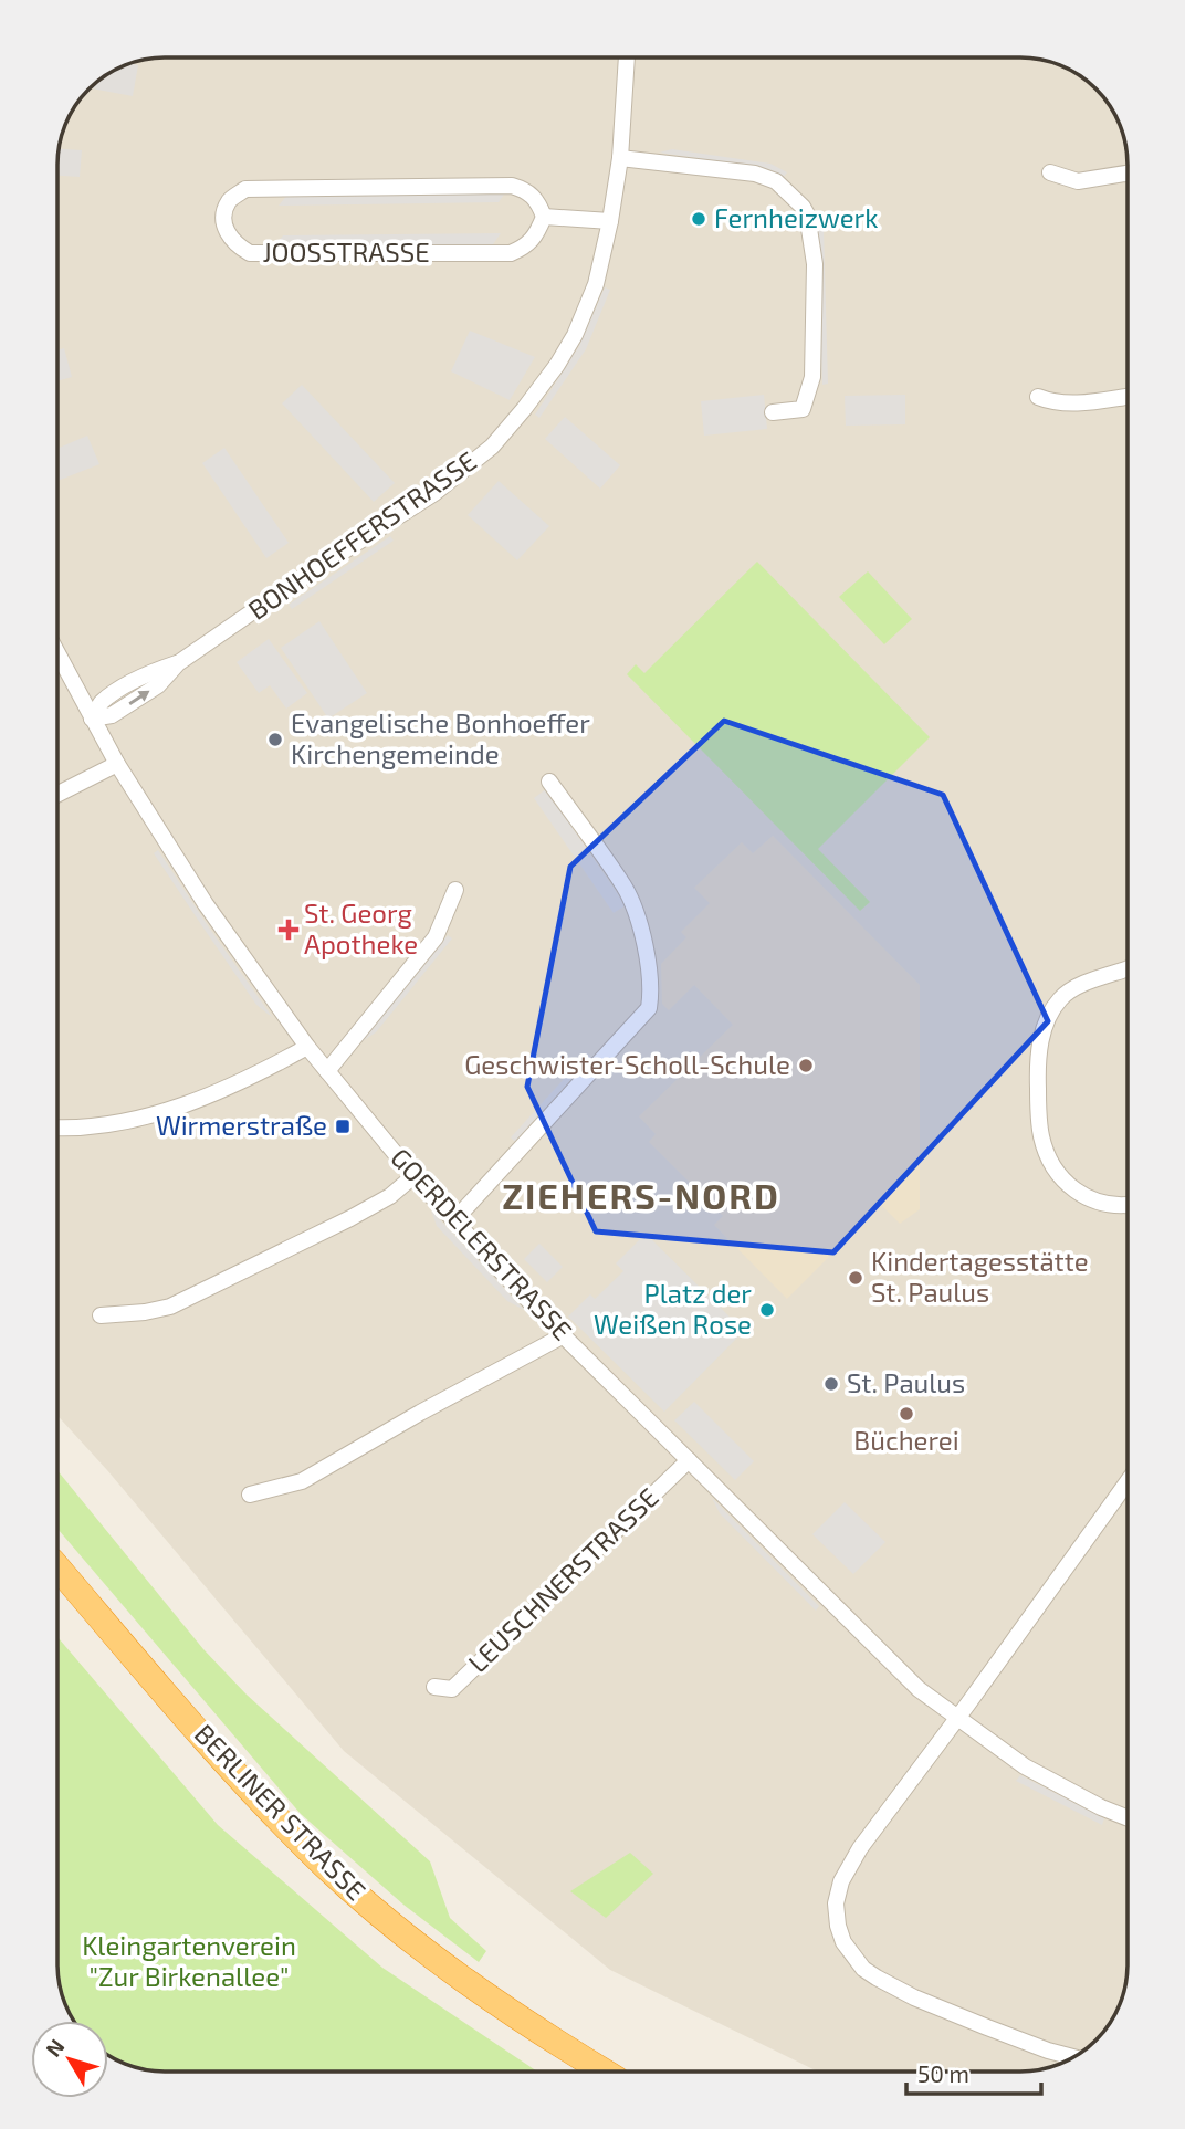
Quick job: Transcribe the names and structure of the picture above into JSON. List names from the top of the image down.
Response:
{
  "streets": {
    "highway": ["BERLINER STRASSE"],
    "street": [
      "JOOSSTRASSE",
      "BONHOEFFERSTRASSE",
      "GOERDELERSTRASSE",
      "LEUSCHNERSTRASSE"
    ]
  },
  "crossings": [
    ["BONHOEFFERSTRASSE", "GOERDELERSTRASSE"],
    ["GOERDELERSTRASSE", "LEUSCHNERSTRASSE"]
  ],
  "districts": ["ZIEHERS-NORD"],
  "parks": ["Kleingartenverein \"Zur Birkenallee\""],
  "places": {
    "other": [
      "Fernheizwerk",
      "Evangelische Bonhoeffer Kirchengemeinde",
      "Geschwister-Scholl-Schule",
      "Kindertagesstätte St. Paulus",
      "Platz der Weißen Rose",
      "St. Paulus",
      "Bücherei"
    ],
    "health": ["St. Georg Apotheke"],
    "transit": ["Wirmerstraße"]
  },
  "scale_bar": "50 m",
  "north": "top left"
}
